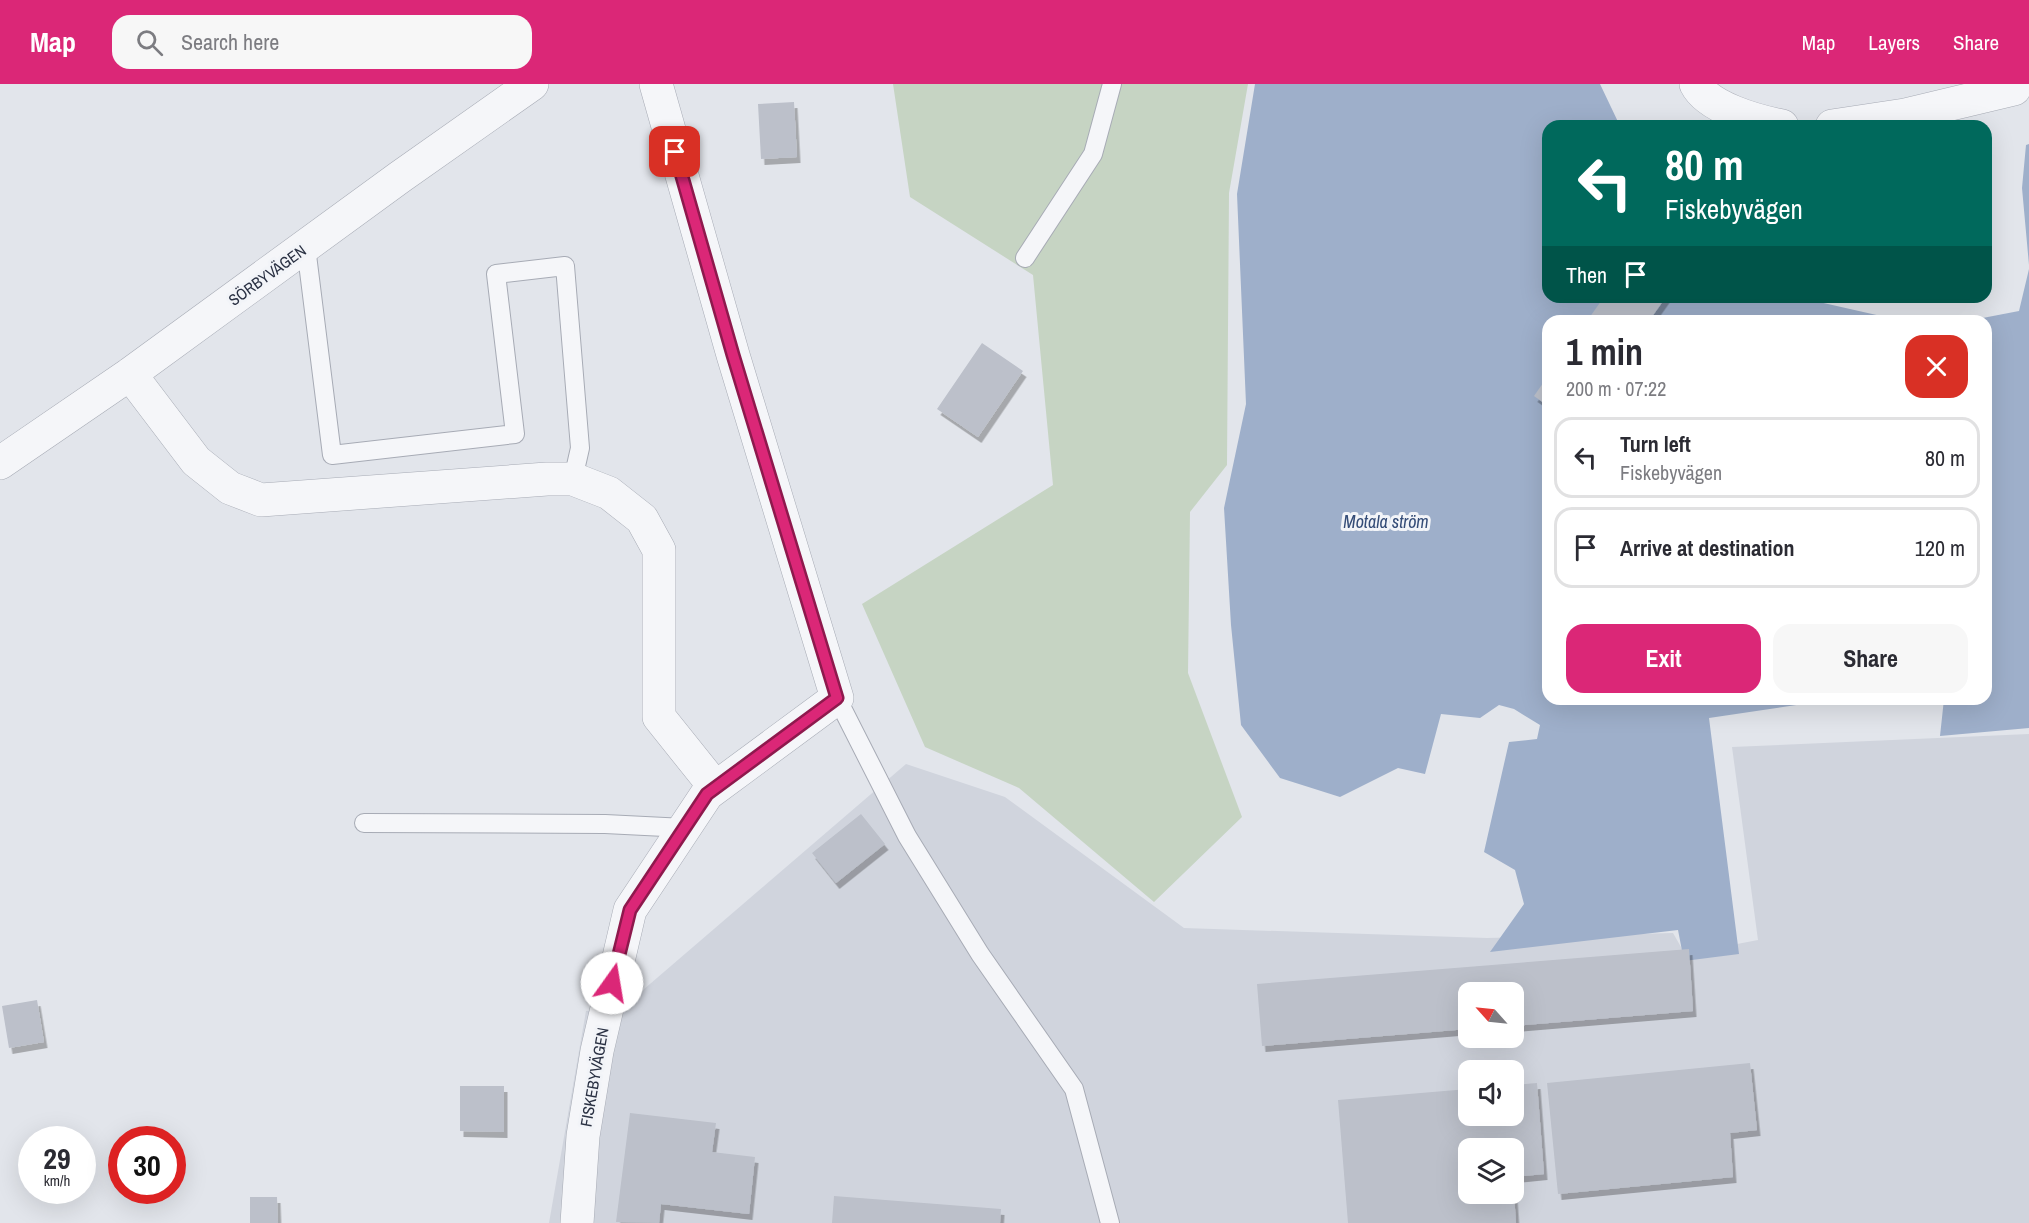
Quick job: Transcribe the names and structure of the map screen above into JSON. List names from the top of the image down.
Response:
{
  "streets": {
    "street": ["SÖRBYVÄGEN", "FISKEBYVÄGEN"]
  },
  "water": ["Motala ström"],
  "north": "top left",
  "page": {
    "header": "Map",
    "search": "Search here",
    "nav": ["Map", "Layers", "Share"],
    "turn": ["80 m", "Fiskebyvägen"],
    "then": "Then",
    "heading": ["1 min", "200 m · 07:22"],
    "list": [
      {
        "name": "Turn left",
        "note": "Fiskebyvägen",
        "value": "80 m"
      },
      {
        "name": "Arrive at destination",
        "value": "120 m"
      }
    ],
    "buttons": ["Exit", "Share"],
    "speed": "29 km/h",
    "limit": "30"
  }
}
